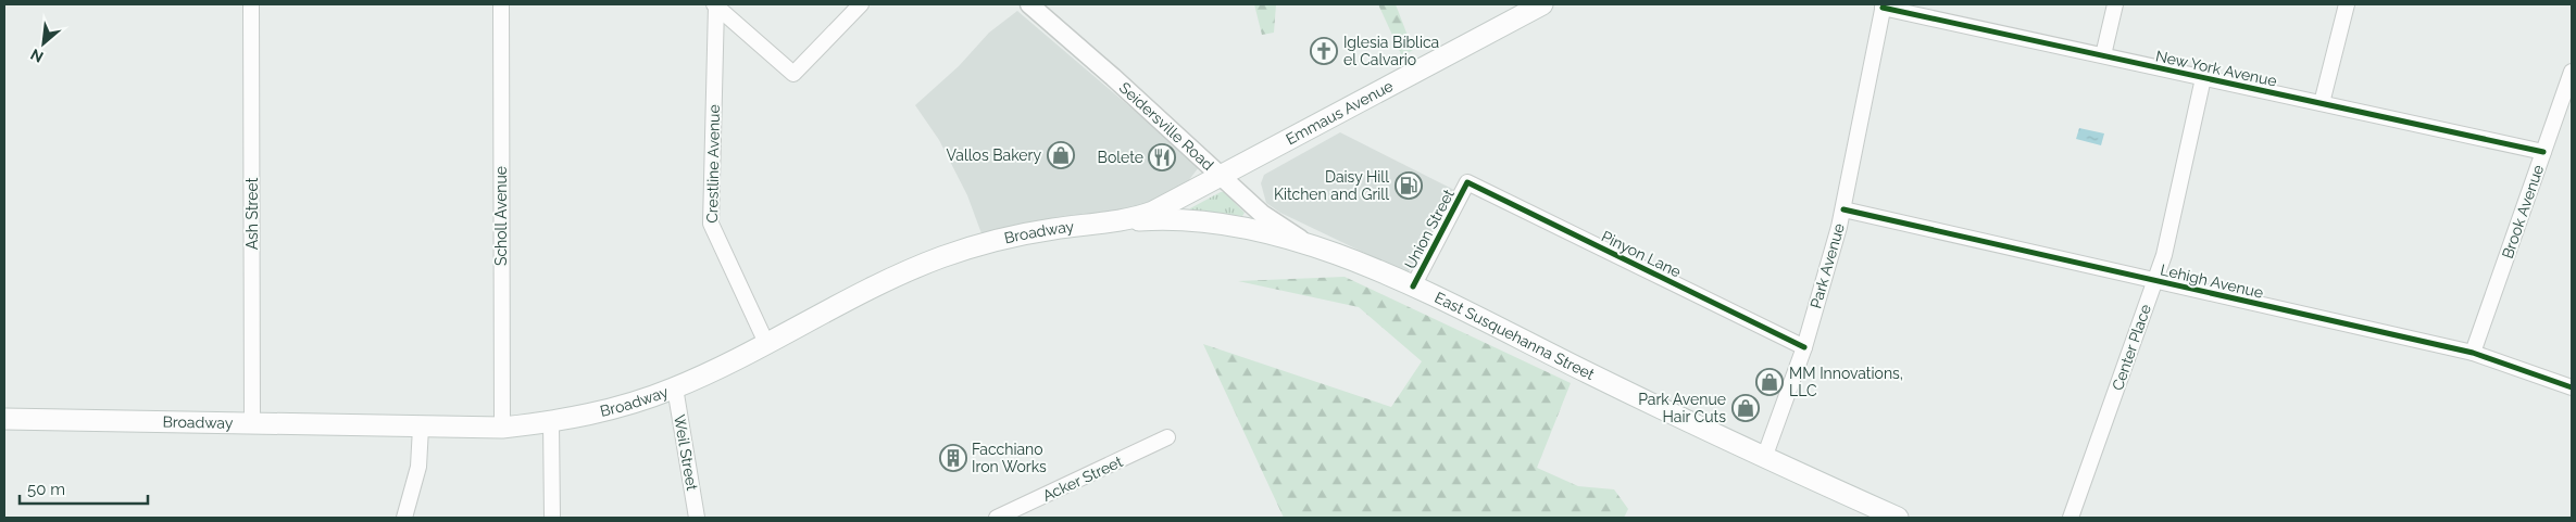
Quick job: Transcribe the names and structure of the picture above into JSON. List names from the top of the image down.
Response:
{
  "streets": {
    "main road": ["Emmaus Avenue", "Broadway", "East Susquehanna Street"],
    "street": [
      "New York Avenue",
      "Seidersville Road",
      "Crestline Avenue",
      "Brook Avenue",
      "Ash Street",
      "Scholl Avenue",
      "Union Street",
      "Pinyon Lane",
      "Park Avenue",
      "Lehigh Avenue",
      "Center Place",
      "Weil Street",
      "Acker Street"
    ]
  },
  "crossings": [
    ["New York Avenue", "Brook Avenue"],
    ["New York Avenue", "Park Avenue"],
    ["New York Avenue", "Center Place"],
    ["Emmaus Avenue", "Seidersville Road"],
    ["Emmaus Avenue", "Broadway"],
    ["Seidersville Road", "Broadway"],
    ["Seidersville Road", "East Susquehanna Street"],
    ["Crestline Avenue", "Broadway"],
    ["Brook Avenue", "Lehigh Avenue"],
    ["Ash Street", "Broadway"],
    ["Scholl Avenue", "Broadway"],
    ["Union Street", "Pinyon Lane"],
    ["Union Street", "East Susquehanna Street"],
    ["Broadway", "East Susquehanna Street"],
    ["Broadway", "Weil Street"],
    ["Pinyon Lane", "Park Avenue"],
    ["Park Avenue", "Lehigh Avenue"],
    ["Park Avenue", "East Susquehanna Street"],
    ["Lehigh Avenue", "Center Place"]
  ],
  "places": {
    "church": ["Iglesia Bíblica el Calvario"],
    "shop": ["Vallos Bakery", "MM Innovations, LLC", "Park Avenue Hair Cuts"],
    "restaurant": ["Bolete"],
    "fuel station": ["Daisy Hill Kitchen and Grill"],
    "building": ["Facchiano Iron Works"]
  },
  "scale_bar": "50 m",
  "north": "bottom left"
}
